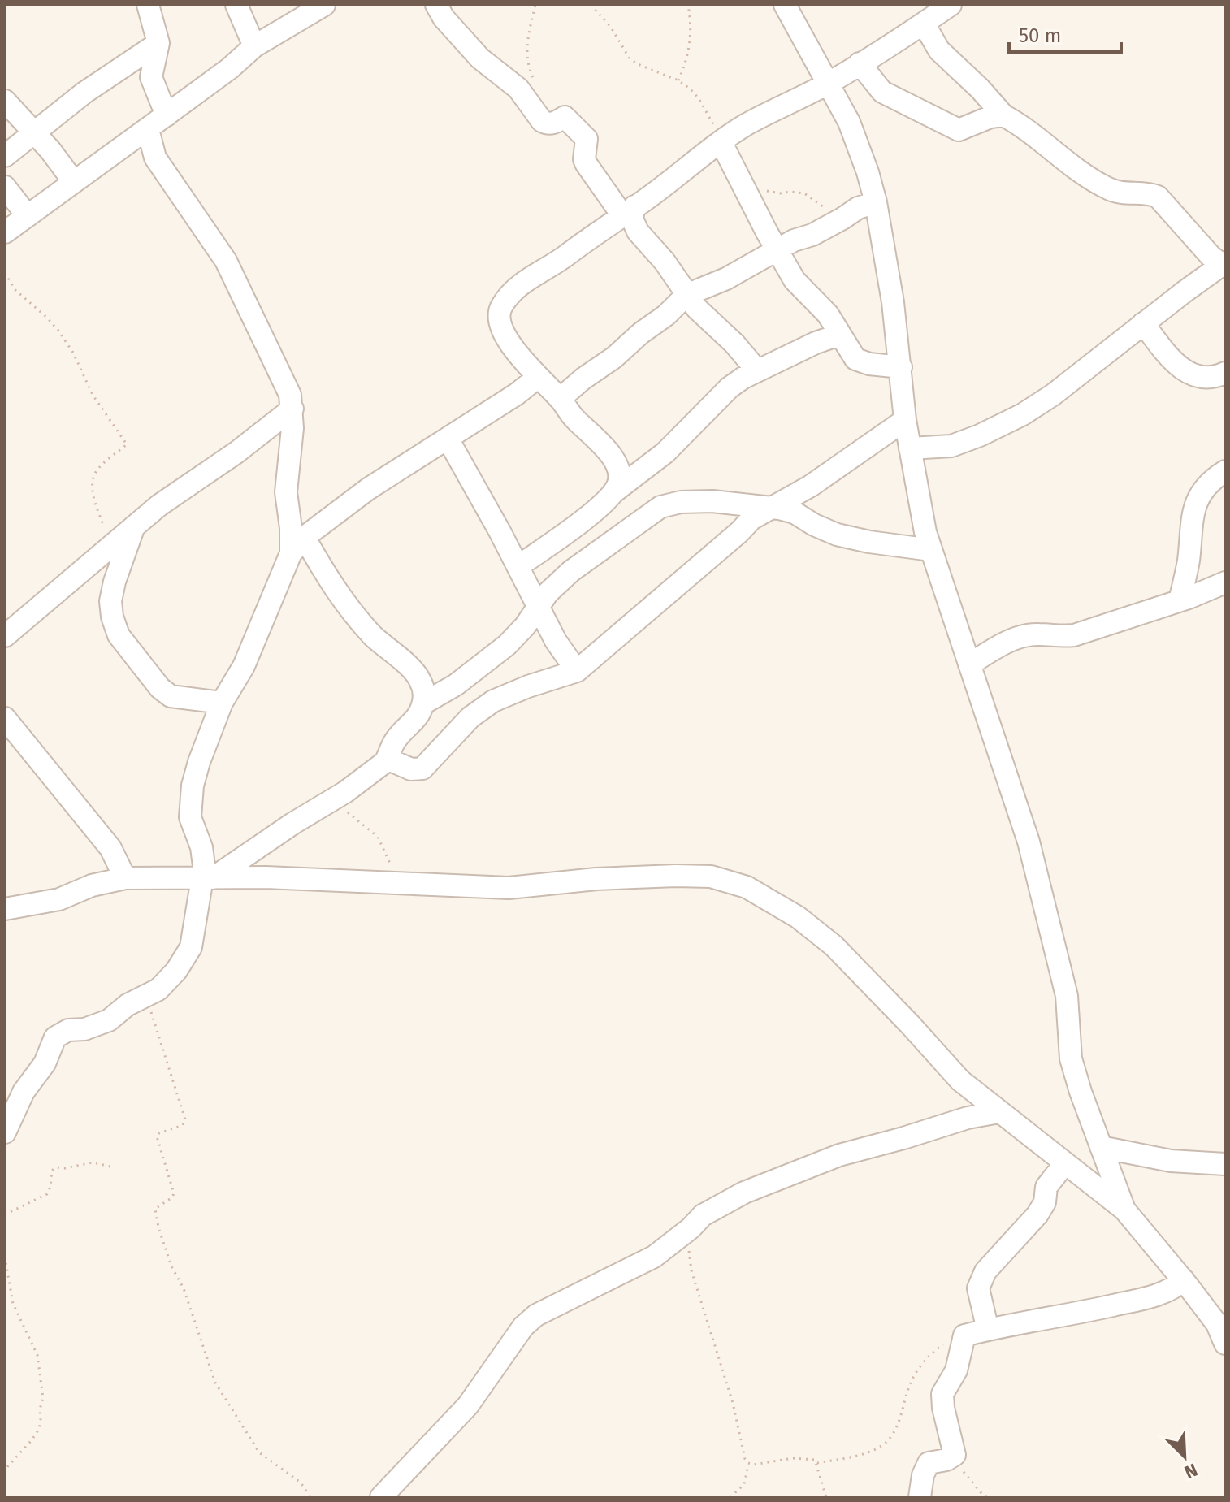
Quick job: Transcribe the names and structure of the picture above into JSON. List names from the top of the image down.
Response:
{
  "scale_bar": "50 m",
  "north": "bottom right"
}
